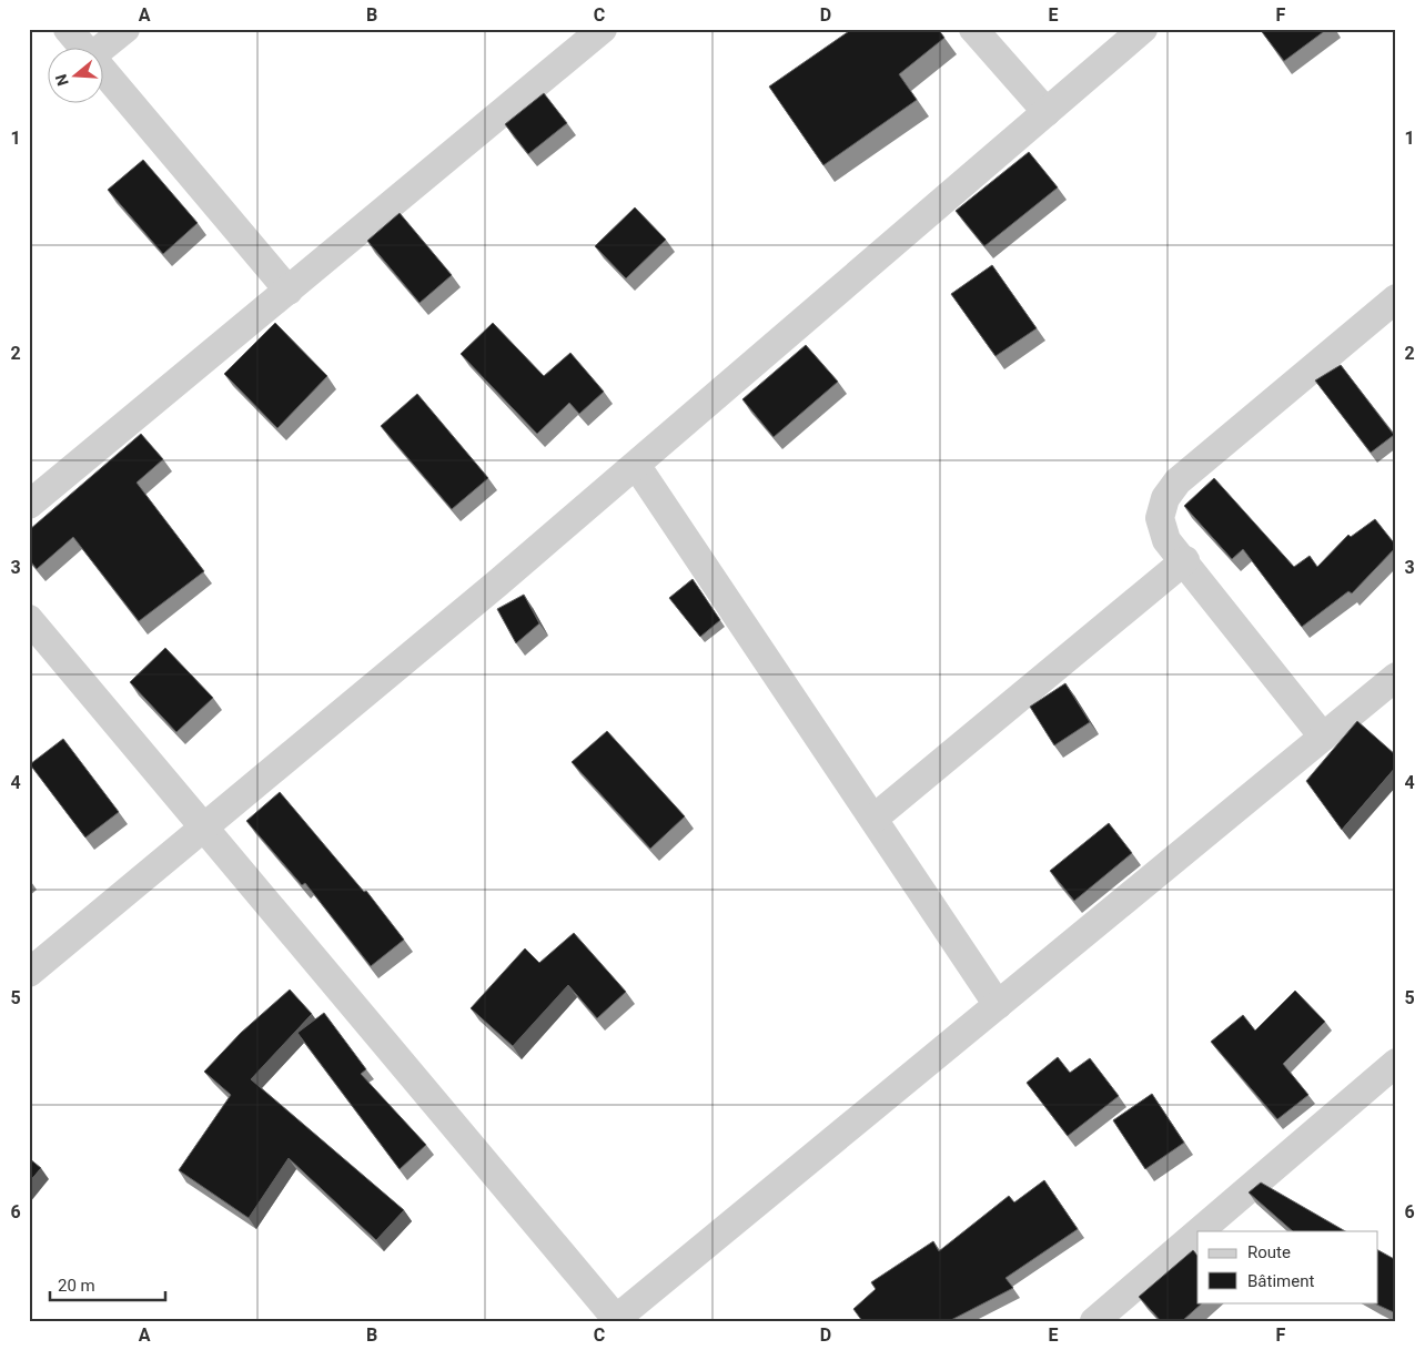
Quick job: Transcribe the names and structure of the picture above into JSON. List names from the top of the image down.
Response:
{
  "legend": ["Route", "Bâtiment"],
  "scale_bar": "20 m",
  "north": "left",
  "grid": {
    "columns": [
      "A",
      "B",
      "C",
      "D",
      "E",
      "F"
    ],
    "rows": [
      "1",
      "2",
      "3",
      "4",
      "5",
      "6"
    ]
  }
}
